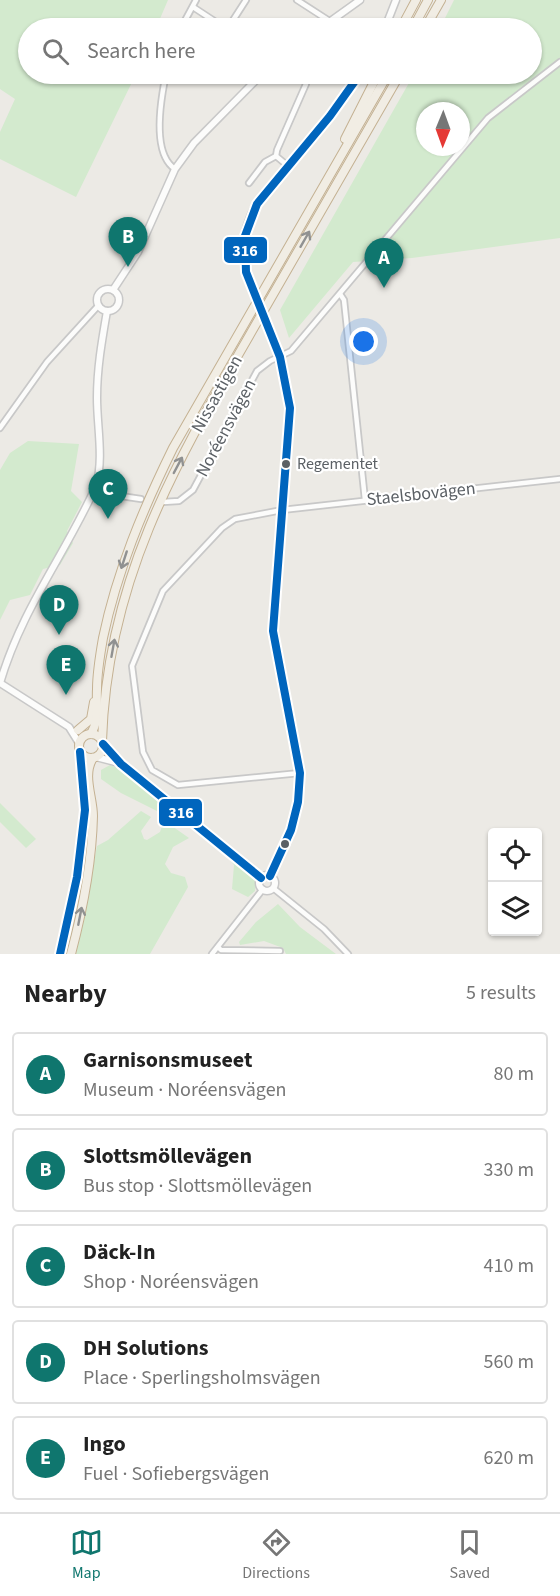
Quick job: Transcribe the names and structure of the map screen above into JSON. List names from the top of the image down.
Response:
{
  "streets": {
    "highway": ["Nissastigen"],
    "street": ["Noréensvägen", "Staelsbovägen"]
  },
  "places": ["Regementet"],
  "lines": ["transit line 316"],
  "north": "bottom",
  "page": {
    "search": "Search here",
    "pins": [
      "B",
      "A",
      "C",
      "D",
      "E"
    ],
    "heading": ["Nearby", "5 results"],
    "list": [
      {
        "mark": "A",
        "name": "Garnisonsmuseet",
        "note": "Museum · Noréensvägen",
        "value": "80 m"
      },
      {
        "mark": "B",
        "name": "Slottsmöllevägen",
        "note": "Bus stop · Slottsmöllevägen",
        "value": "330 m"
      },
      {
        "mark": "C",
        "name": "Däck-In",
        "note": "Shop · Noréensvägen",
        "value": "410 m"
      },
      {
        "mark": "D",
        "name": "DH Solutions",
        "note": "Place · Sperlingsholmsvägen",
        "value": "560 m"
      },
      {
        "mark": "E",
        "name": "Ingo",
        "note": "Fuel · Sofiebergsvägen",
        "value": "620 m"
      }
    ],
    "nav": ["Map", "Directions", "Saved"]
  }
}
